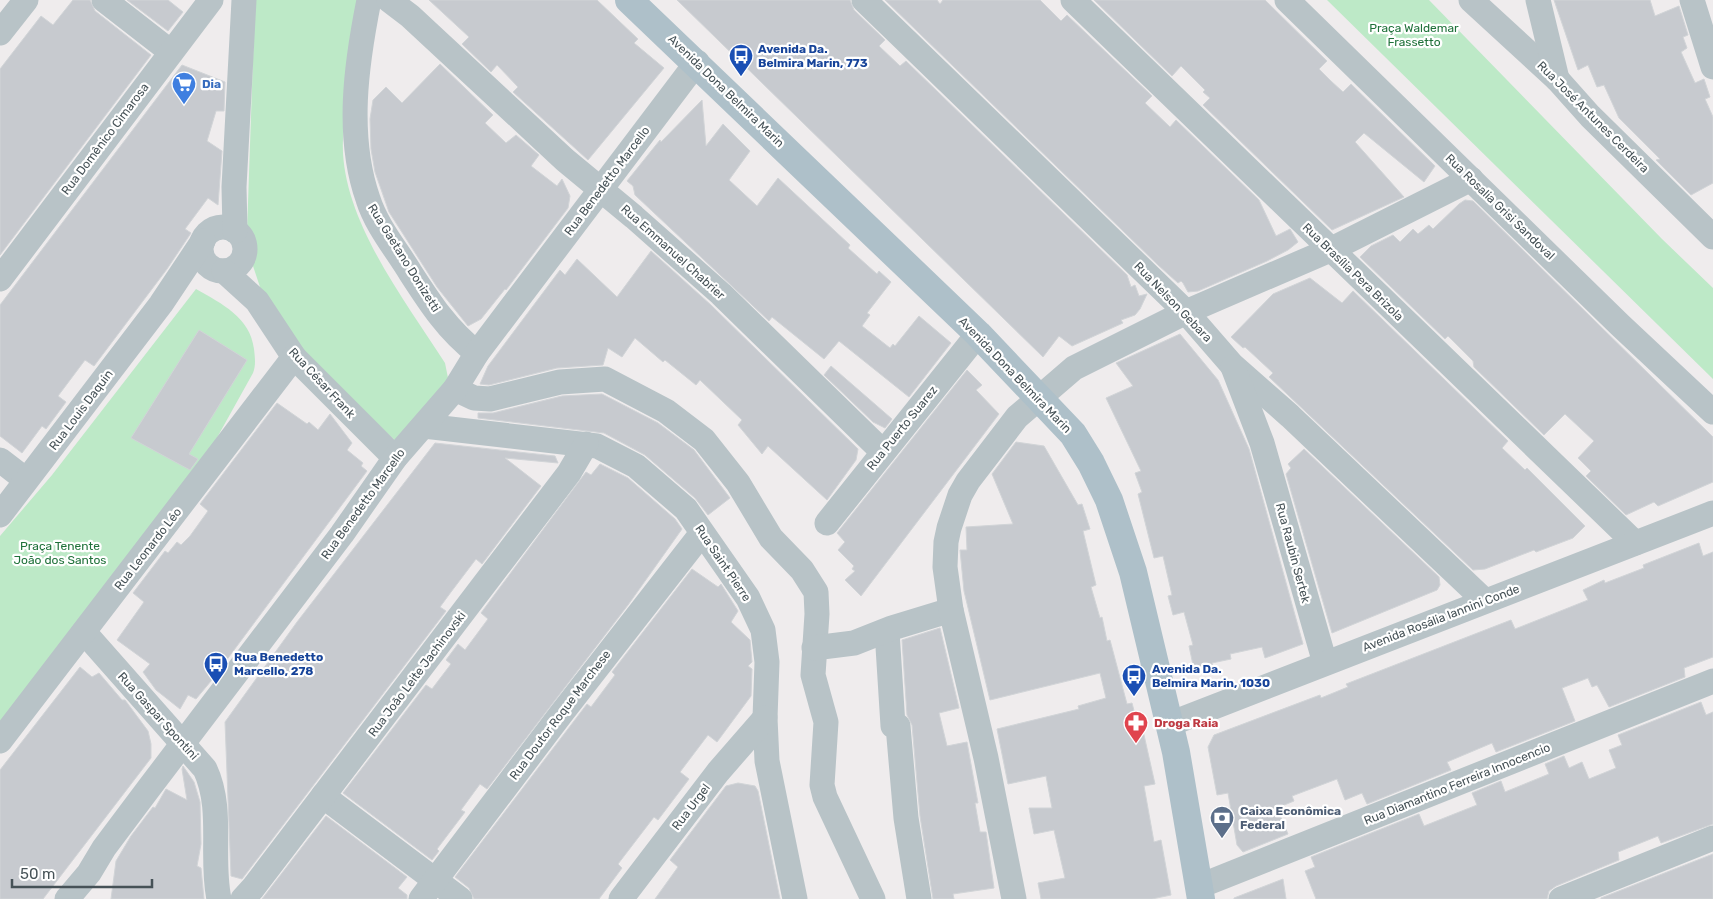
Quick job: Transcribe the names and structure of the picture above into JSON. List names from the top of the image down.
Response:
{
  "streets": {
    "main road": ["Avenida Dona Belmira Marin"],
    "street": [
      "Rua José Antunes Cerdeira",
      "Rua Domênico Cimarosa",
      "Rua Benedetto Marcello",
      "Rua Rosalia Grisi Sandoval",
      "Rua Emmanuel Chabrier",
      "Rua Gaetano Donizetti",
      "Rua Brasília Pera Brizola",
      "Rua Nelson Gebara",
      "Rua César Frank",
      "Rua Louis Daquin",
      "Rua Puerto Suarez",
      "Rua Leonardo Léo",
      "Rua Raubin Sertek",
      "Rua Saint Pierre",
      "Avenida Rosália Iannini Conde",
      "Rua João Leite Jachinovski",
      "Rua Doutor Roque Marchese",
      "Rua Gaspar Spontini",
      "Rua Diamantino Ferreira Innocencio",
      "Rua Urgel"
    ]
  },
  "crossings": [
    ["Avenida Dona Belmira Marin", "Rua Benedetto Marcello"],
    ["Avenida Dona Belmira Marin", "Rua Puerto Suarez"],
    ["Avenida Dona Belmira Marin", "Avenida Rosália Iannini Conde"],
    ["Avenida Dona Belmira Marin", "Rua Diamantino Ferreira Innocencio"],
    ["Rua Benedetto Marcello", "Rua Emmanuel Chabrier"],
    ["Rua Benedetto Marcello", "Rua Gaetano Donizetti"],
    ["Rua Benedetto Marcello", "Rua César Frank"],
    ["Rua Benedetto Marcello", "Rua Saint Pierre"],
    ["Rua Benedetto Marcello", "Rua Gaspar Spontini"],
    ["Rua Emmanuel Chabrier", "Rua Puerto Suarez"],
    ["Rua Brasília Pera Brizola", "Avenida Rosália Iannini Conde"],
    ["Rua Nelson Gebara", "Rua Raubin Sertek"],
    ["Rua Nelson Gebara", "Avenida Rosália Iannini Conde"],
    ["Rua César Frank", "Rua Louis Daquin"],
    ["Rua César Frank", "Rua Leonardo Léo"],
    ["Rua Leonardo Léo", "Rua Gaspar Spontini"],
    ["Rua Raubin Sertek", "Avenida Rosália Iannini Conde"],
    ["Rua Saint Pierre", "Rua João Leite Jachinovski"],
    ["Rua Saint Pierre", "Rua Doutor Roque Marchese"],
    ["Rua Saint Pierre", "Rua Urgel"]
  ],
  "parks": ["Praça Waldemar Frassetto", "Praça Tenente João dos Santos"],
  "places": {
    "bus stop": ["Avenida Da. Belmira Marin, 773", "Rua Benedetto Marcello, 278", "Avenida Da. Belmira Marin, 1030"],
    "supermarket": ["Dia"],
    "pharmacy": ["Droga Raia"],
    "bank": ["Caixa Econômica Federal"]
  },
  "scale_bar": "50 m"
}
